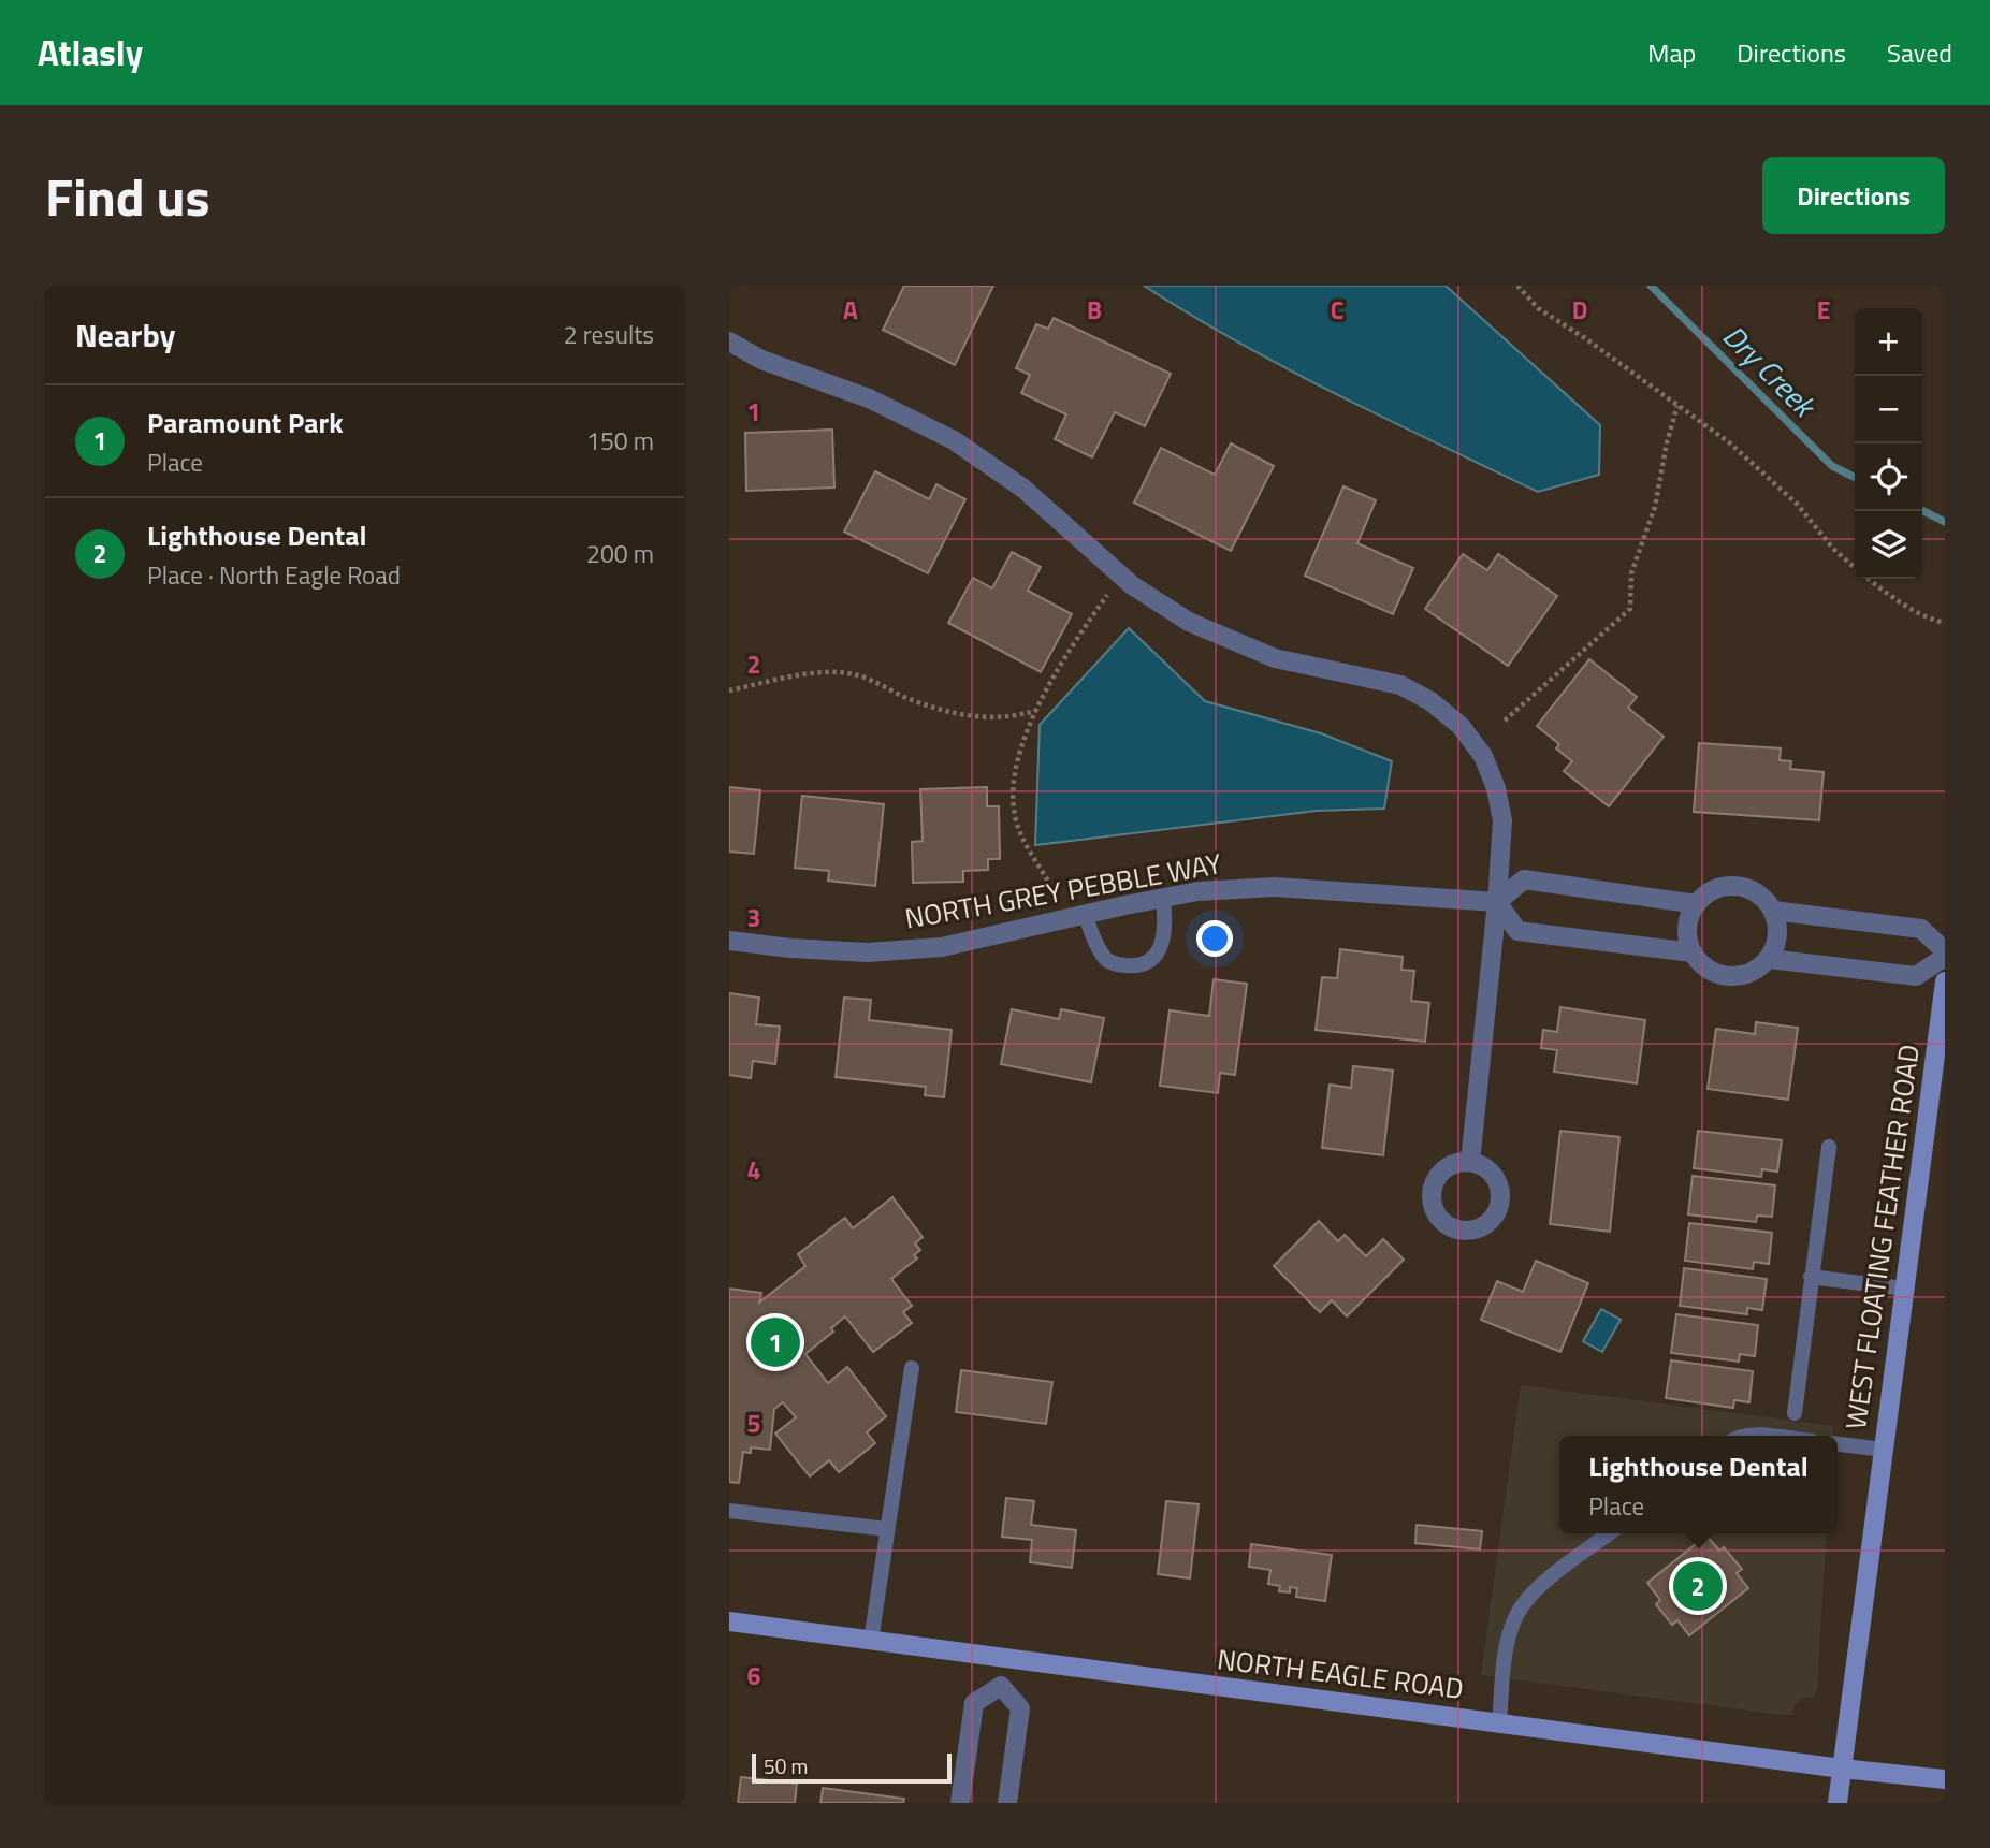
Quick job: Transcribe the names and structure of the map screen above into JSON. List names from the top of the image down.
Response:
{
  "streets": {
    "main road": ["WEST FLOATING FEATHER ROAD", "NORTH EAGLE ROAD"],
    "street": ["NORTH GREY PEBBLE WAY"]
  },
  "crossings": [
    ["WEST FLOATING FEATHER ROAD", "NORTH EAGLE ROAD"]
  ],
  "water": ["Dry Creek"],
  "scale_bar": "50 m",
  "page": {
    "header": "Atlasly",
    "nav": ["Map", "Directions", "Saved"],
    "title": "Find us",
    "buttons": "Directions",
    "heading": ["Nearby", "2 results"],
    "map_buttons": ["+", "−"],
    "list": [
      {
        "mark": "1",
        "name": "Paramount Park",
        "note": "Place",
        "value": "150 m"
      },
      {
        "mark": "2",
        "name": "Lighthouse Dental",
        "note": "Place · North Eagle Road",
        "value": "200 m"
      }
    ],
    "pins": ["1", "2"],
    "popup": ["Lighthouse Dental", "Place"],
    "scale": "50 m"
  },
  "grid": {
    "columns": [
      "A",
      "B",
      "C",
      "D",
      "E"
    ],
    "rows": [
      "1",
      "2",
      "3",
      "4",
      "5",
      "6"
    ]
  }
}
